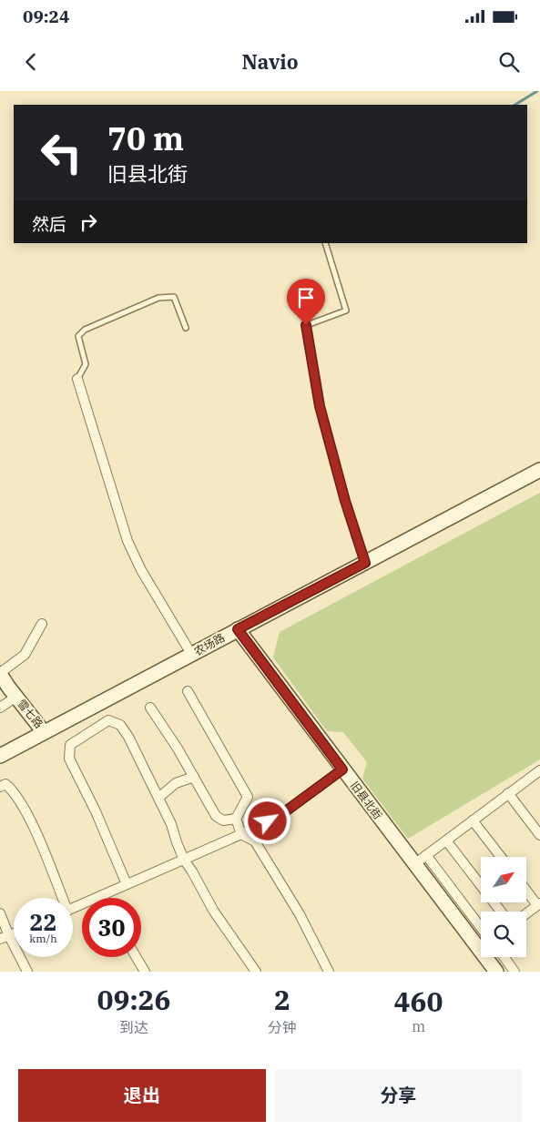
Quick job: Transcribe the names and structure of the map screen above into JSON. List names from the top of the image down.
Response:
{
  "streets": {
    "street": ["农场路", "雪七路", "旧县北街"]
  },
  "crossings": [
    ["农场路", "雪七路"],
    ["农场路", "旧县北街"]
  ],
  "north": "top right",
  "page": {
    "status": "09:24",
    "header": "Navio",
    "turn": ["70 m", "旧县北街"],
    "then": "然后",
    "speed": "22 km/h",
    "limit": "30",
    "eta": [
      "09:26",
      "到达",
      "2",
      "分钟",
      "460",
      "m"
    ],
    "buttons": ["退出", "分享"]
  }
}
